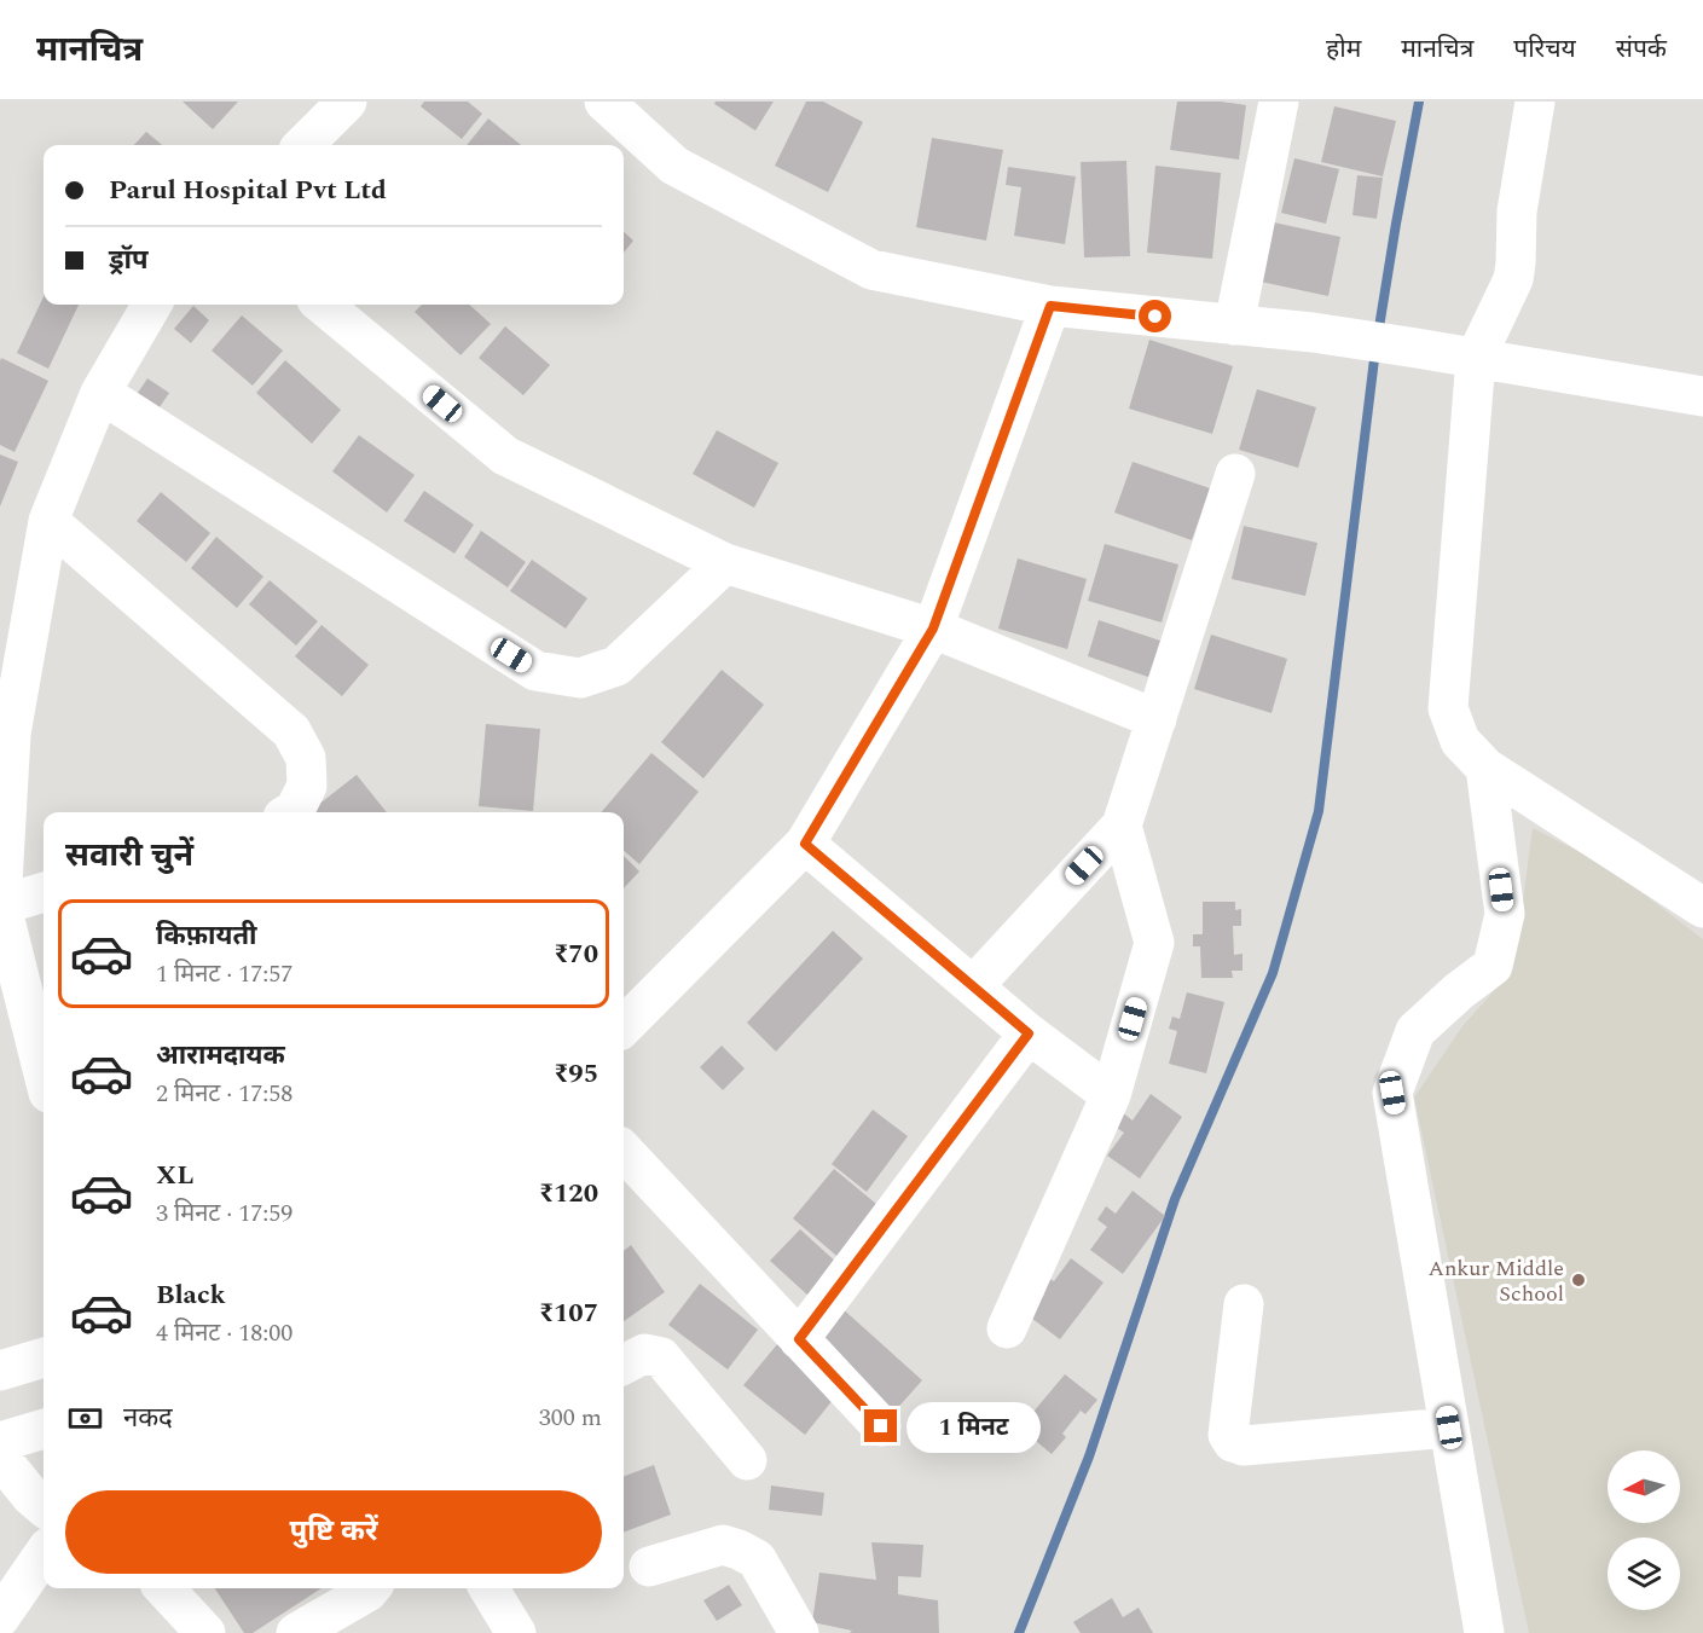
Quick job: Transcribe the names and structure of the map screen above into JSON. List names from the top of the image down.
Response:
{
  "places": ["Ankur Middle School"],
  "north": "left",
  "page": {
    "header": "मानचित्र",
    "nav": [
      "होम",
      "मानचित्र",
      "परिचय",
      "संपर्क"
    ],
    "banner": ["Parul Hospital Pvt Ltd", "ड्रॉप"],
    "heading": "सवारी चुनें",
    "list": [
      {
        "name": "किफ़ायती",
        "note": "1 मिनट · 17:57",
        "value": "₹70"
      },
      {
        "name": "आरामदायक",
        "note": "2 मिनट · 17:58",
        "value": "₹95"
      },
      {
        "name": "XL",
        "note": "3 मिनट · 17:59",
        "value": "₹120"
      },
      {
        "name": "Black",
        "note": "4 मिनट · 18:00",
        "value": "₹107"
      }
    ],
    "pay": ["नकद", "300 m"],
    "bubble": "1 मिनट",
    "buttons": "पुष्टि करें"
  }
}
